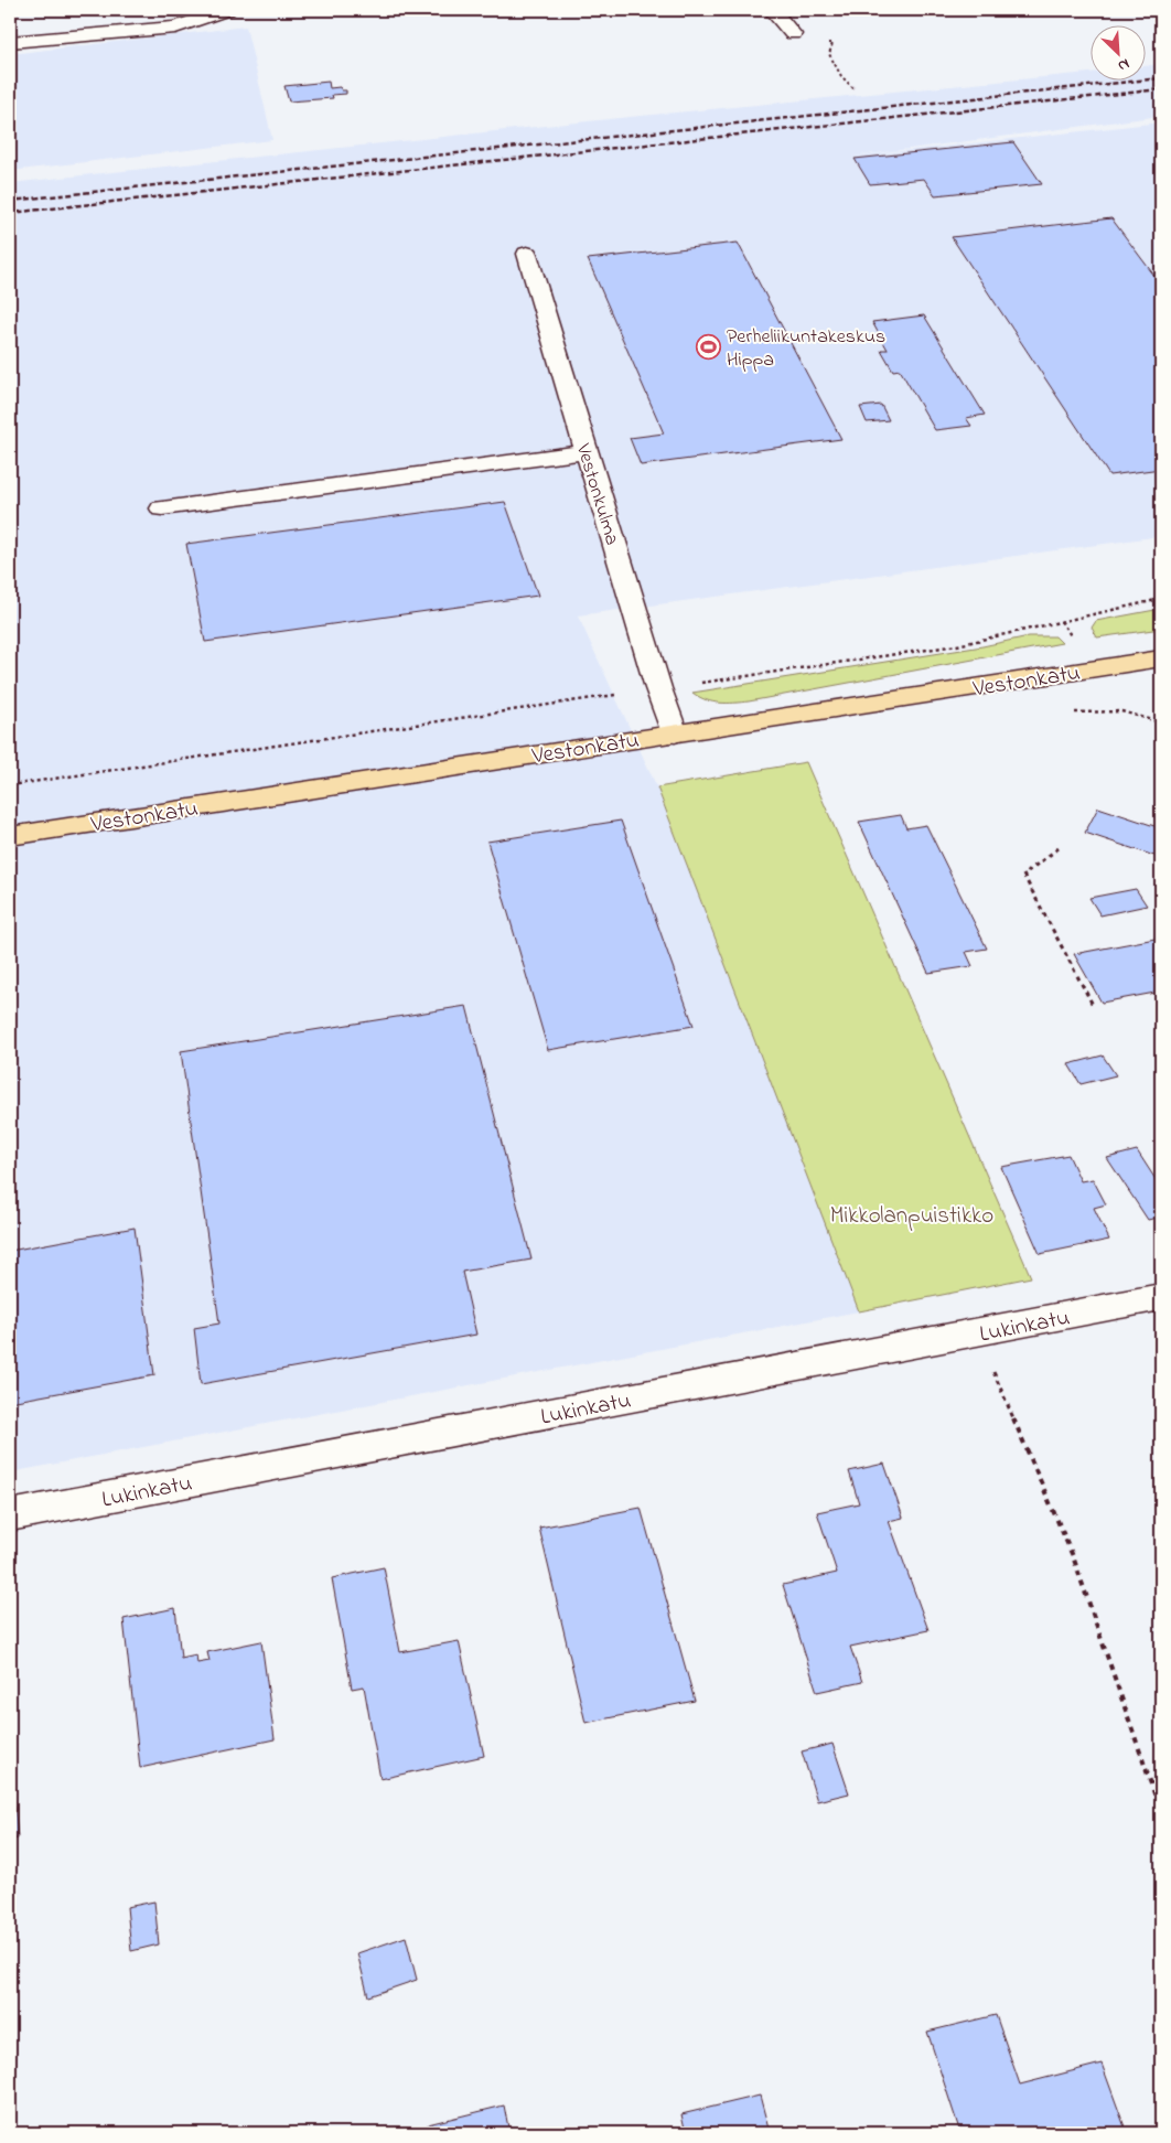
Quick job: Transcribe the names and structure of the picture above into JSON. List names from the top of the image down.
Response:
{
  "streets": {
    "main road": ["Vestonkatu"],
    "street": ["Vestonkulma", "Lukinkatu"]
  },
  "crossings": [
    ["Vestonkulma", "Vestonkatu"]
  ],
  "parks": ["Mikkolanpuistikko"],
  "places": {
    "sports": ["Perheliikuntakeskus Hippa"]
  },
  "north": "bottom right"
}
